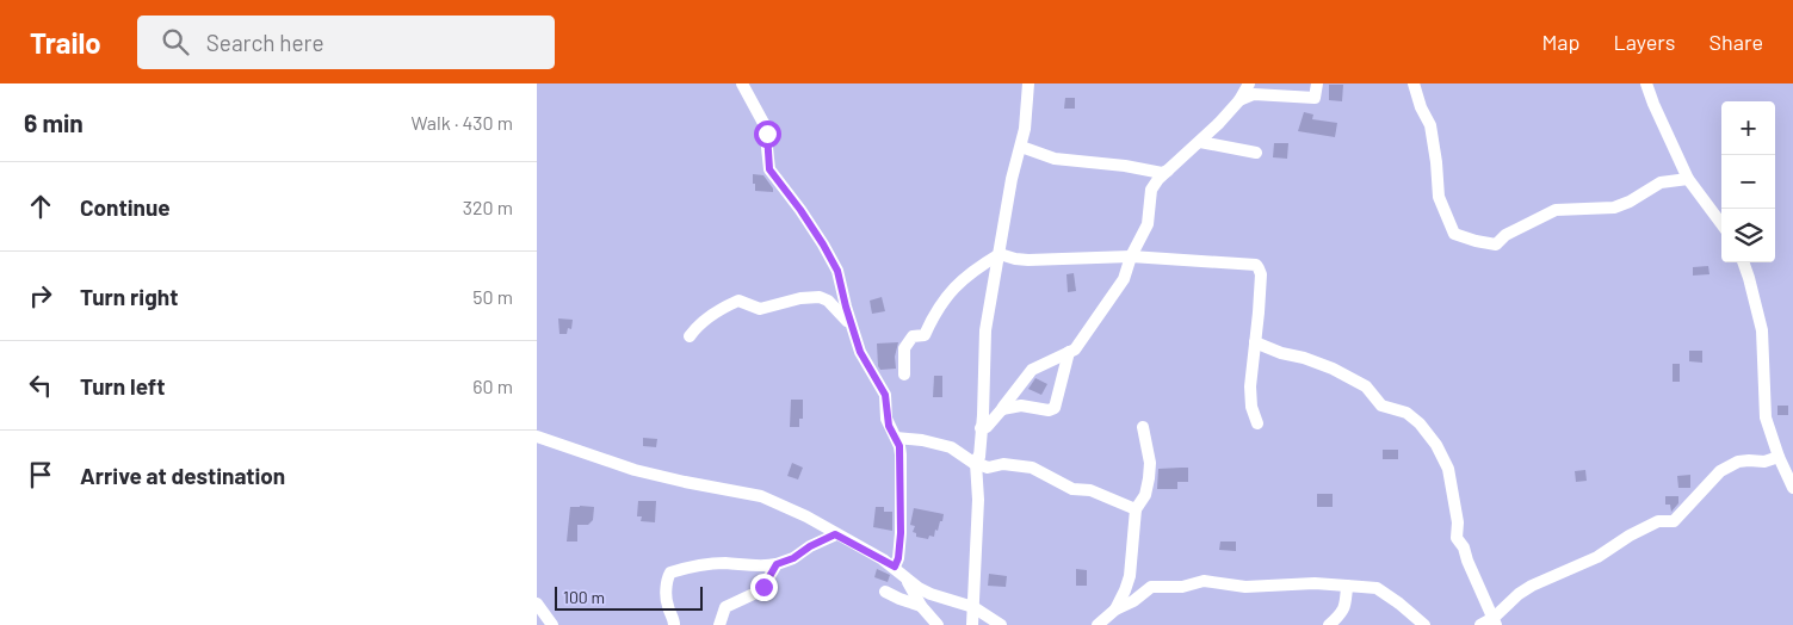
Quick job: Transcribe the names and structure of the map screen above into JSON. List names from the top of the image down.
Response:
{
  "scale_bar": "100 m",
  "page": {
    "header": "Trailo",
    "search": "Search here",
    "nav": ["Map", "Layers", "Share"],
    "heading": ["6 min", "Walk · 430 m"],
    "map_buttons": ["+", "−"],
    "list": [
      ["Continue", "320 m"],
      ["Turn right", "50 m"],
      ["Turn left", "60 m"],
      "Arrive at destination"
    ],
    "scale": "100 m"
  }
}
